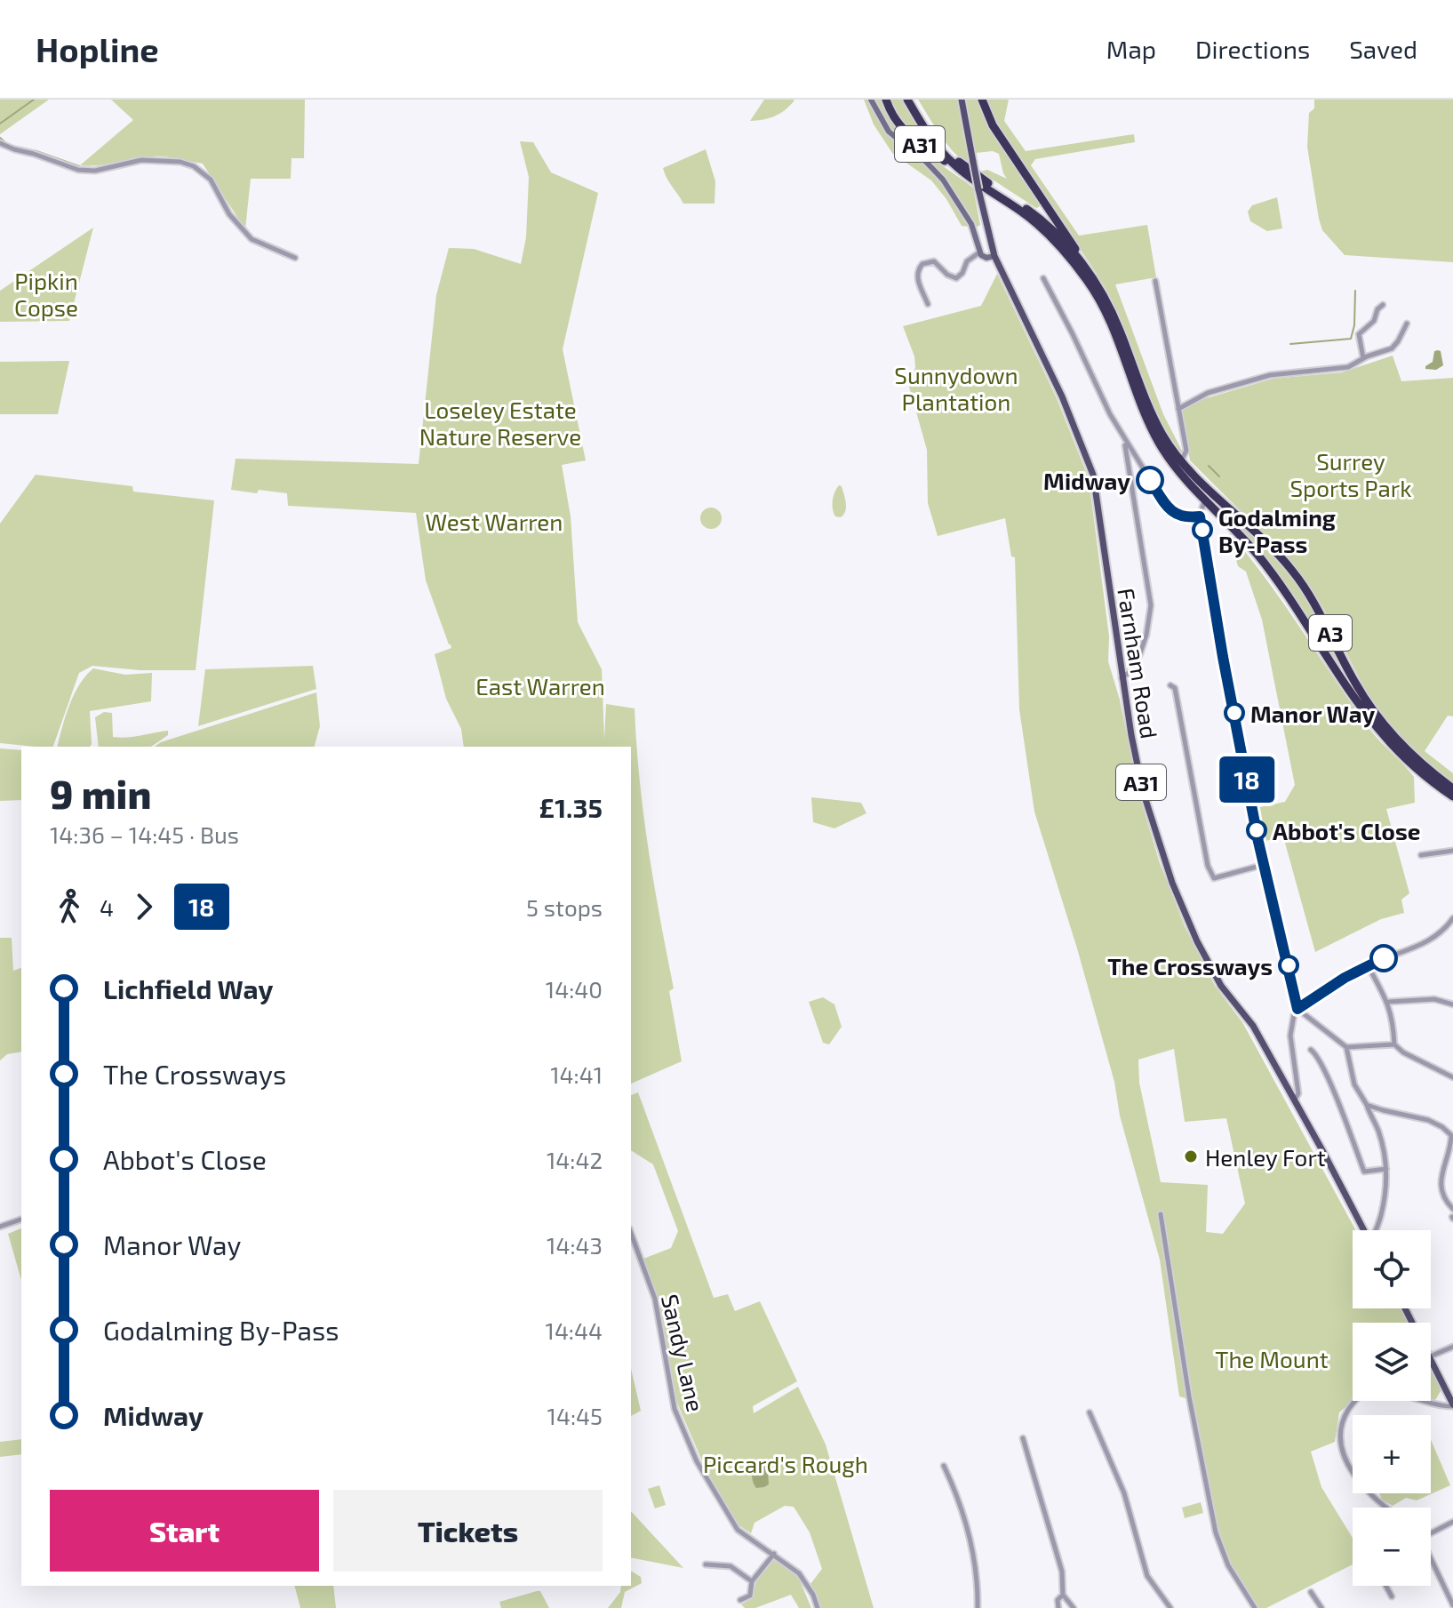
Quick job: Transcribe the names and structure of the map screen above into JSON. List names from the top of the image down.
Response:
{
  "streets": {
    "highway": ["A31", "A3"],
    "main road": ["Farnham Road"],
    "street": ["Sandy Lane"]
  },
  "crossings": [
    ["A31", "A3"]
  ],
  "parks": [
    "Pipkin Copse",
    "Sunnydown Plantation",
    "Loseley Estate Nature Reserve",
    "Surrey Sports Park",
    "West Warren",
    "East Warren",
    "The Mount",
    "Piccard's Rough"
  ],
  "places": [
    "Midway",
    "Godalming By-Pass",
    "Manor Way",
    "Abbot's Close",
    "The Crossways",
    "Henley Fort"
  ],
  "lines": ["bus line 18"],
  "page": {
    "header": "Hopline",
    "nav": ["Map", "Directions", "Saved"],
    "on_map": "18",
    "heading": ["9 min", "14:36 – 14:45 · Bus", "£1.35"],
    "legs": ["4", "18", "5 stops"],
    "list": [
      {
        "name": "Lichfield Way",
        "value": "14:40"
      },
      {
        "name": "The Crossways",
        "value": "14:41"
      },
      {
        "name": "Abbot's Close",
        "value": "14:42"
      },
      {
        "name": "Manor Way",
        "value": "14:43"
      },
      {
        "name": "Godalming By-Pass",
        "value": "14:44"
      },
      {
        "name": "Midway",
        "value": "14:45"
      }
    ],
    "map_buttons": ["+", "−"],
    "buttons": ["Start", "Tickets"]
  }
}
